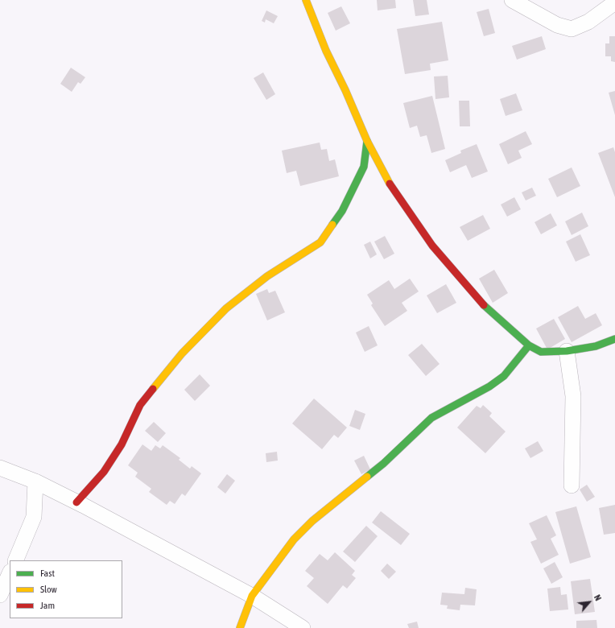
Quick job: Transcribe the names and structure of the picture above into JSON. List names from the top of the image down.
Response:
{
  "legend": ["Fast", "Slow", "Jam"],
  "north": "top right"
}
